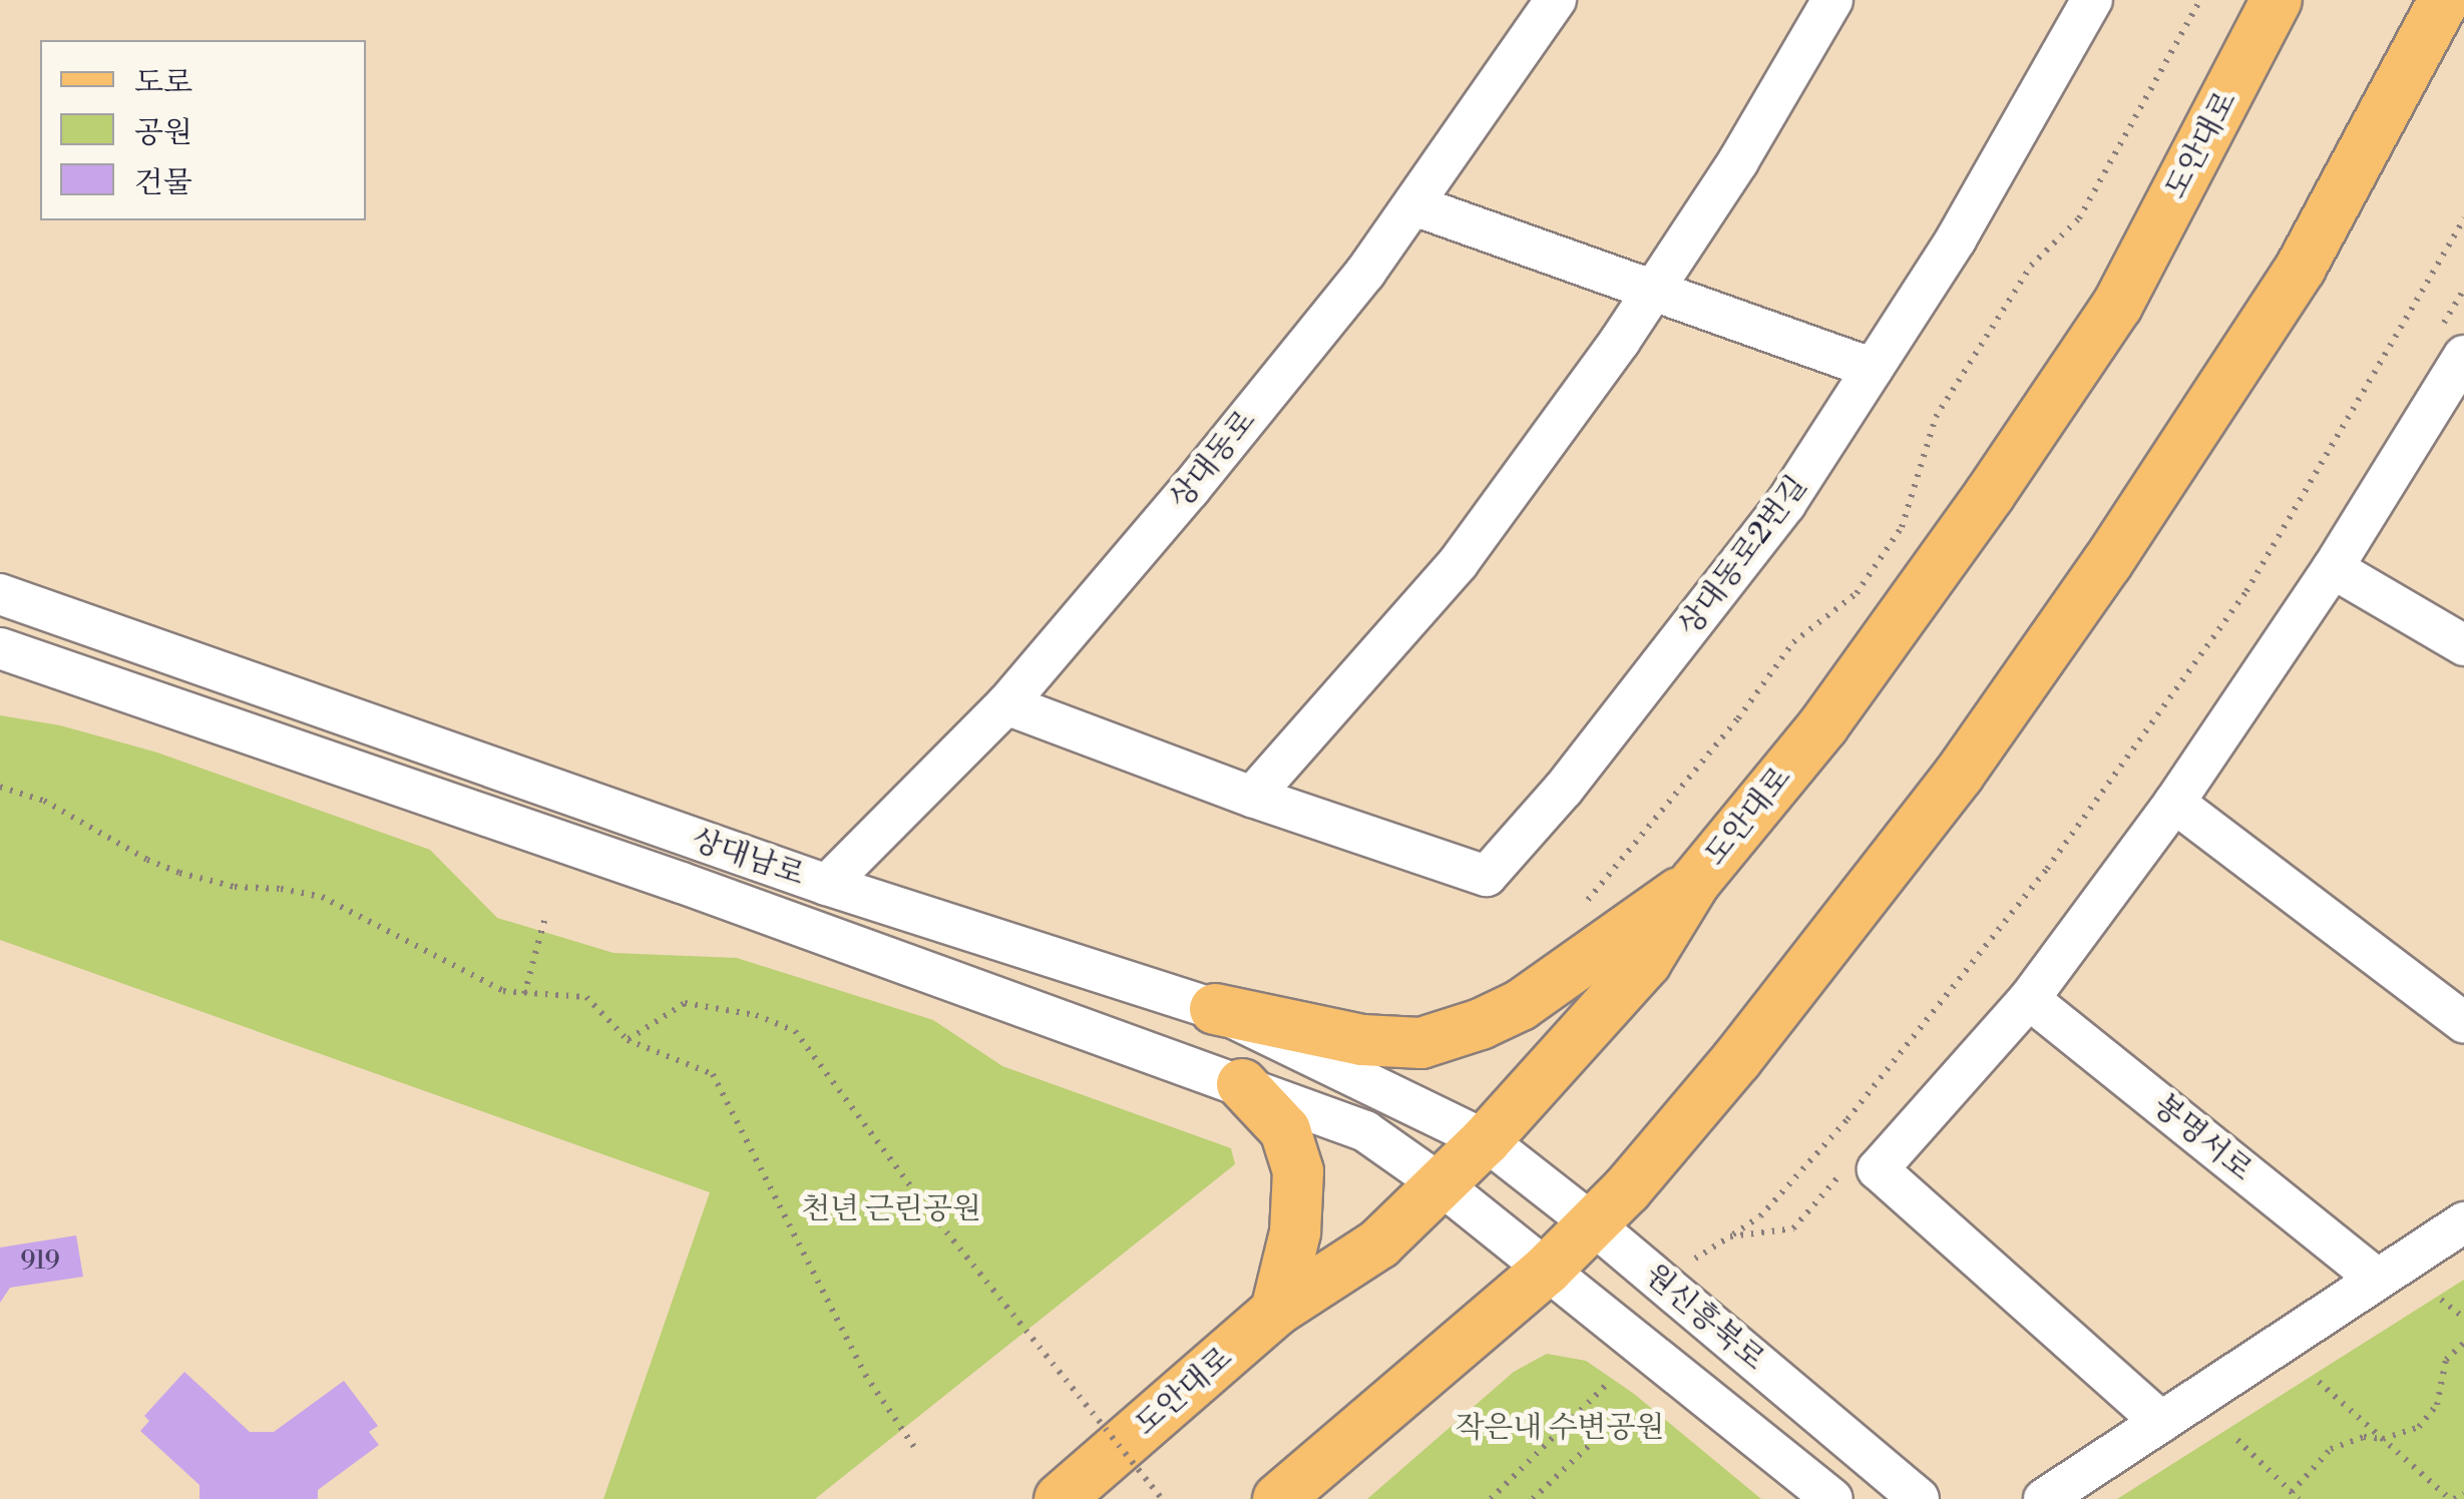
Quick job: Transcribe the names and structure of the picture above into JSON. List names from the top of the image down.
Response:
{
  "streets": {
    "main road": ["도안대로"],
    "street": [
      "상대동로",
      "상대동로2번길",
      "상대남로",
      "봉명서로",
      "원신흥북로"
    ]
  },
  "crossings": [
    ["도안대로", "상대남로"],
    ["도안대로", "원신흥북로"],
    ["상대동로", "상대동로2번길"],
    ["상대동로", "상대남로"],
    ["상대남로", "원신흥북로"]
  ],
  "parks": ["천년 근린공원", "작은내 수변공원"],
  "house_numbers": ["919"],
  "legend": ["도로", "공원", "건물"]
}
